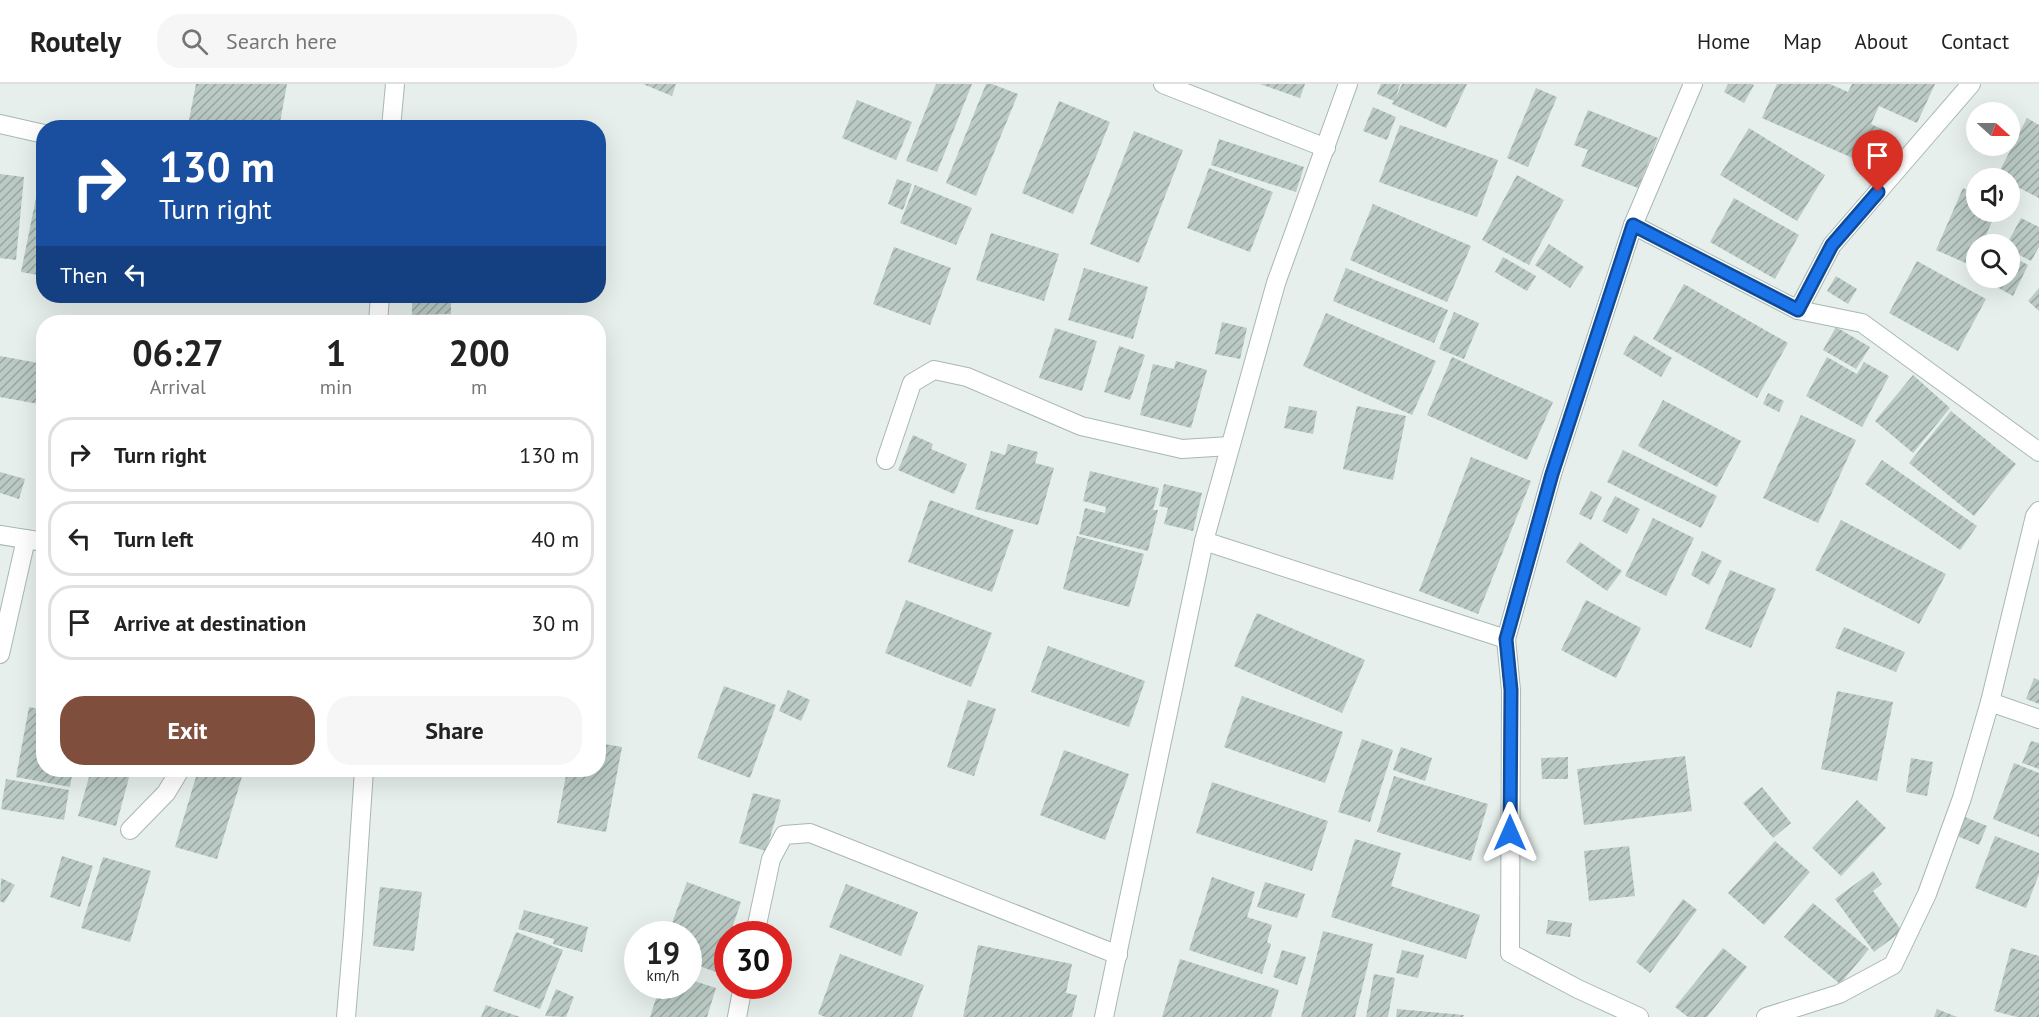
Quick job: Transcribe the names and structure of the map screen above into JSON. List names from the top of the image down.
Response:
{
  "north": "right",
  "page": {
    "header": "Routely",
    "search": "Search here",
    "nav": [
      "Home",
      "Map",
      "About",
      "Contact"
    ],
    "turn": ["130 m", "Turn right"],
    "then": "Then",
    "eta": [
      "06:27",
      "Arrival",
      "1",
      "min",
      "200",
      "m"
    ],
    "list": [
      {
        "name": "Turn right",
        "value": "130 m"
      },
      {
        "name": "Turn left",
        "value": "40 m"
      },
      {
        "name": "Arrive at destination",
        "value": "30 m"
      }
    ],
    "buttons": ["Exit", "Share"],
    "speed": "19 km/h",
    "limit": "30"
  }
}
